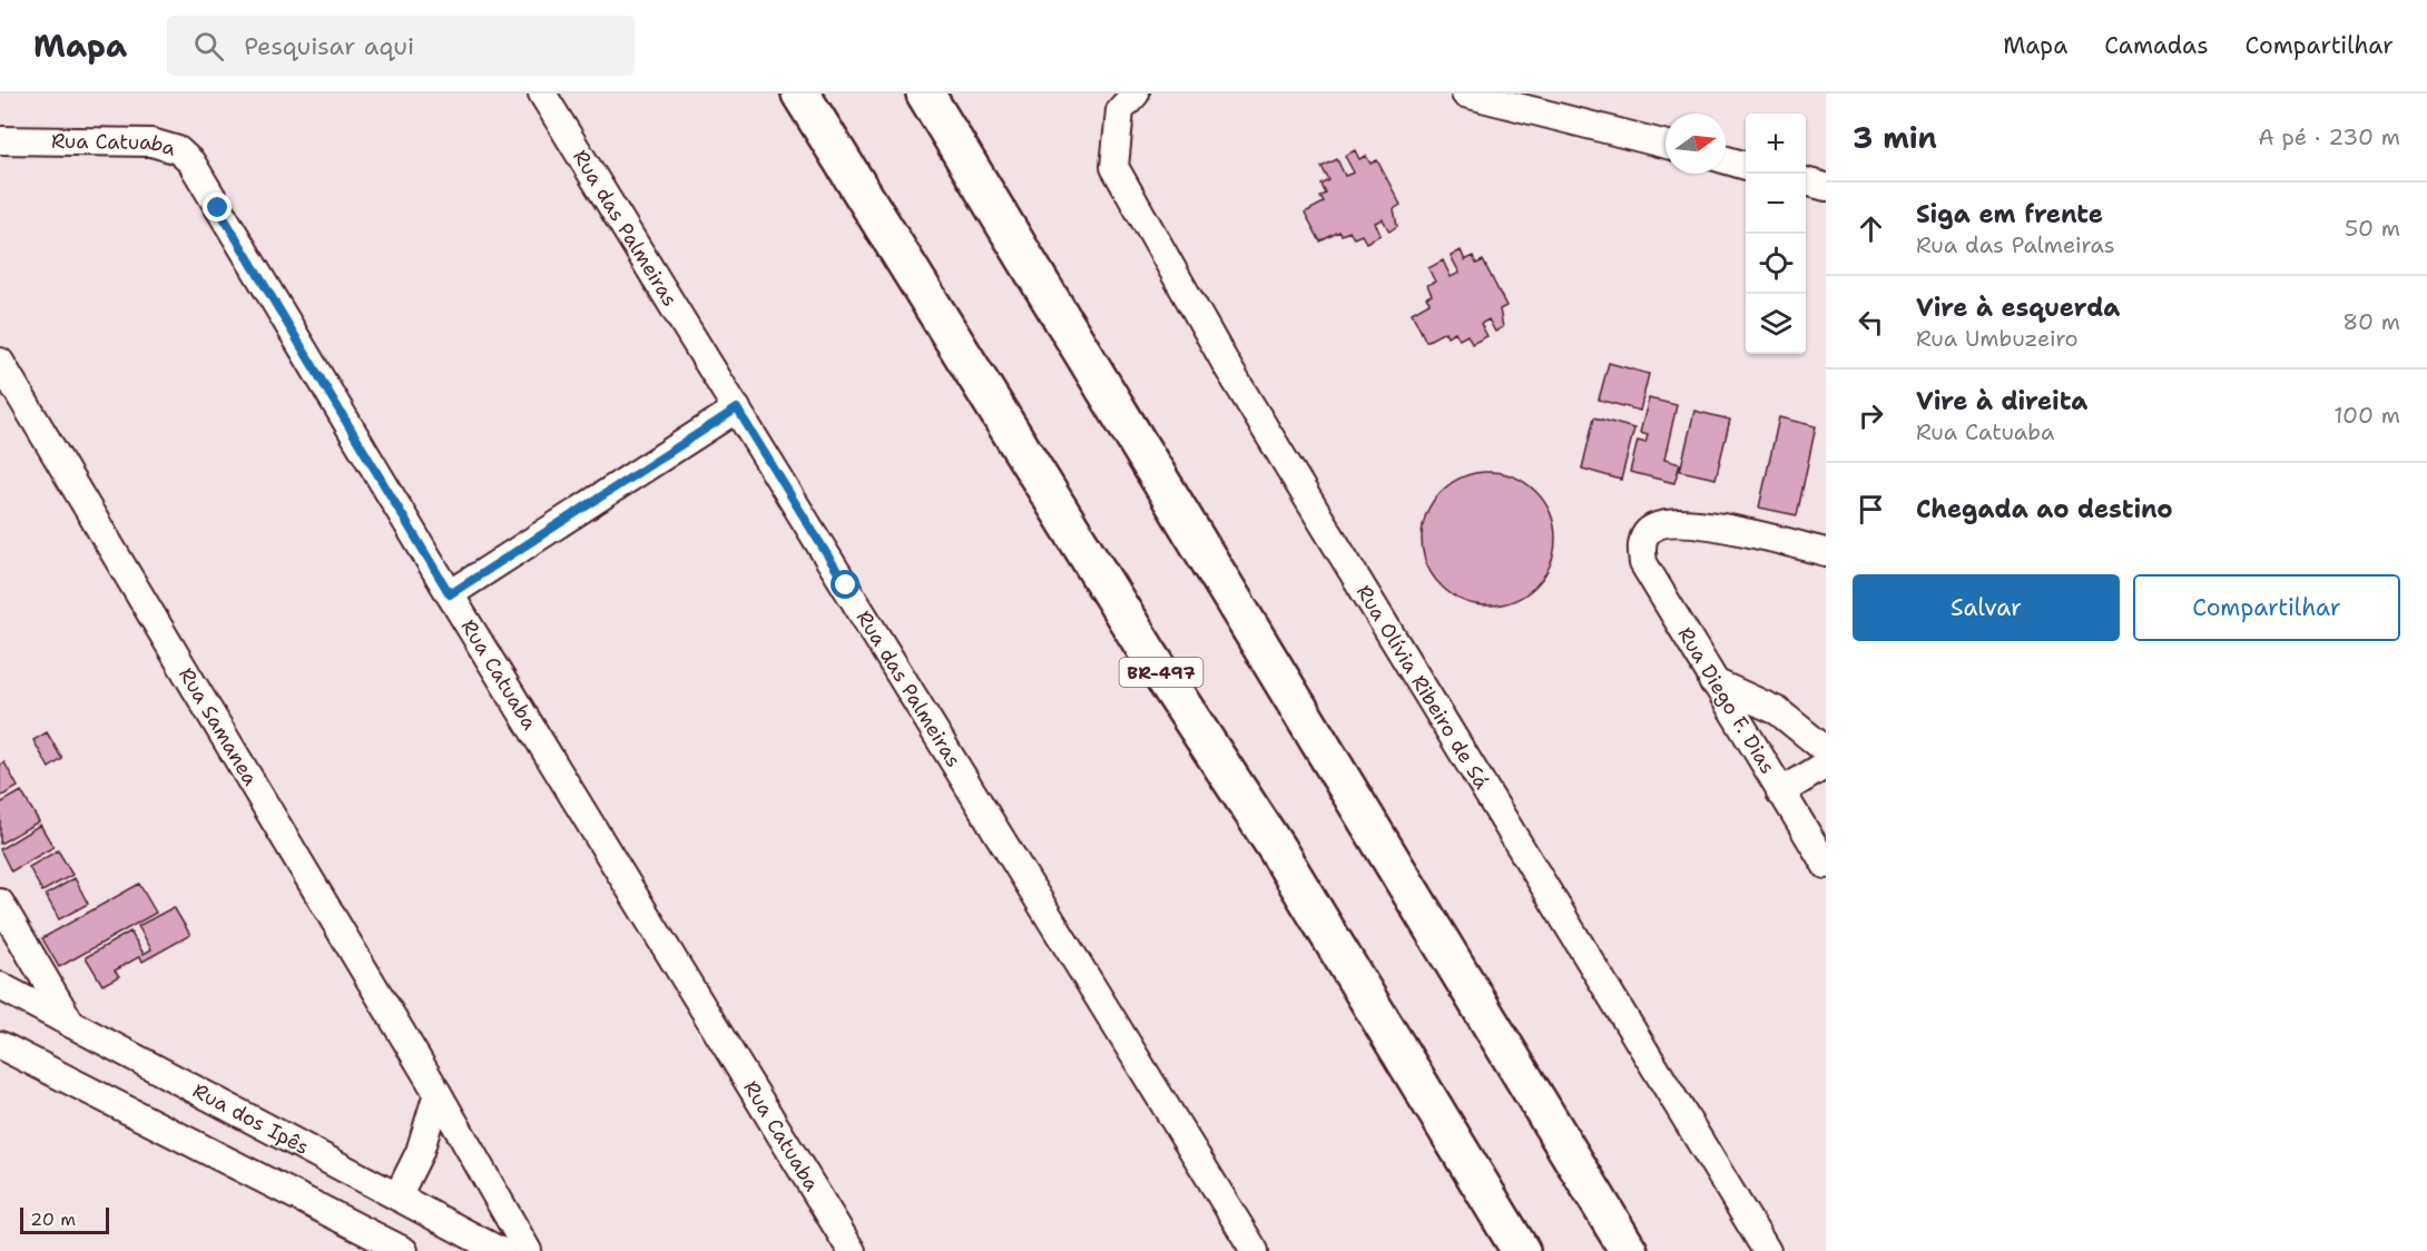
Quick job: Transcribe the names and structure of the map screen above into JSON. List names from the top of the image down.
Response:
{
  "streets": {
    "main road": ["BR-497"],
    "street": [
      "Rua Catuaba",
      "Rua das Palmeiras",
      "Rua Olívia Ribeiro de Sá",
      "Rua Diego F. Dias",
      "Rua Samanea",
      "Rua dos Ipês"
    ]
  },
  "scale_bar": "20 m",
  "north": "right",
  "page": {
    "header": "Mapa",
    "search": "Pesquisar aqui",
    "nav": ["Mapa", "Camadas", "Compartilhar"],
    "heading": ["3 min", "A pé · 230 m"],
    "map_buttons": ["+", "−"],
    "list": [
      ["Siga em frente", "Rua das Palmeiras", "50 m"],
      ["Vire à esquerda", "Rua Umbuzeiro", "80 m"],
      ["Vire à direita", "Rua Catuaba", "100 m"],
      "Chegada ao destino"
    ],
    "buttons": ["Salvar", "Compartilhar"],
    "scale": "20 m"
  }
}
